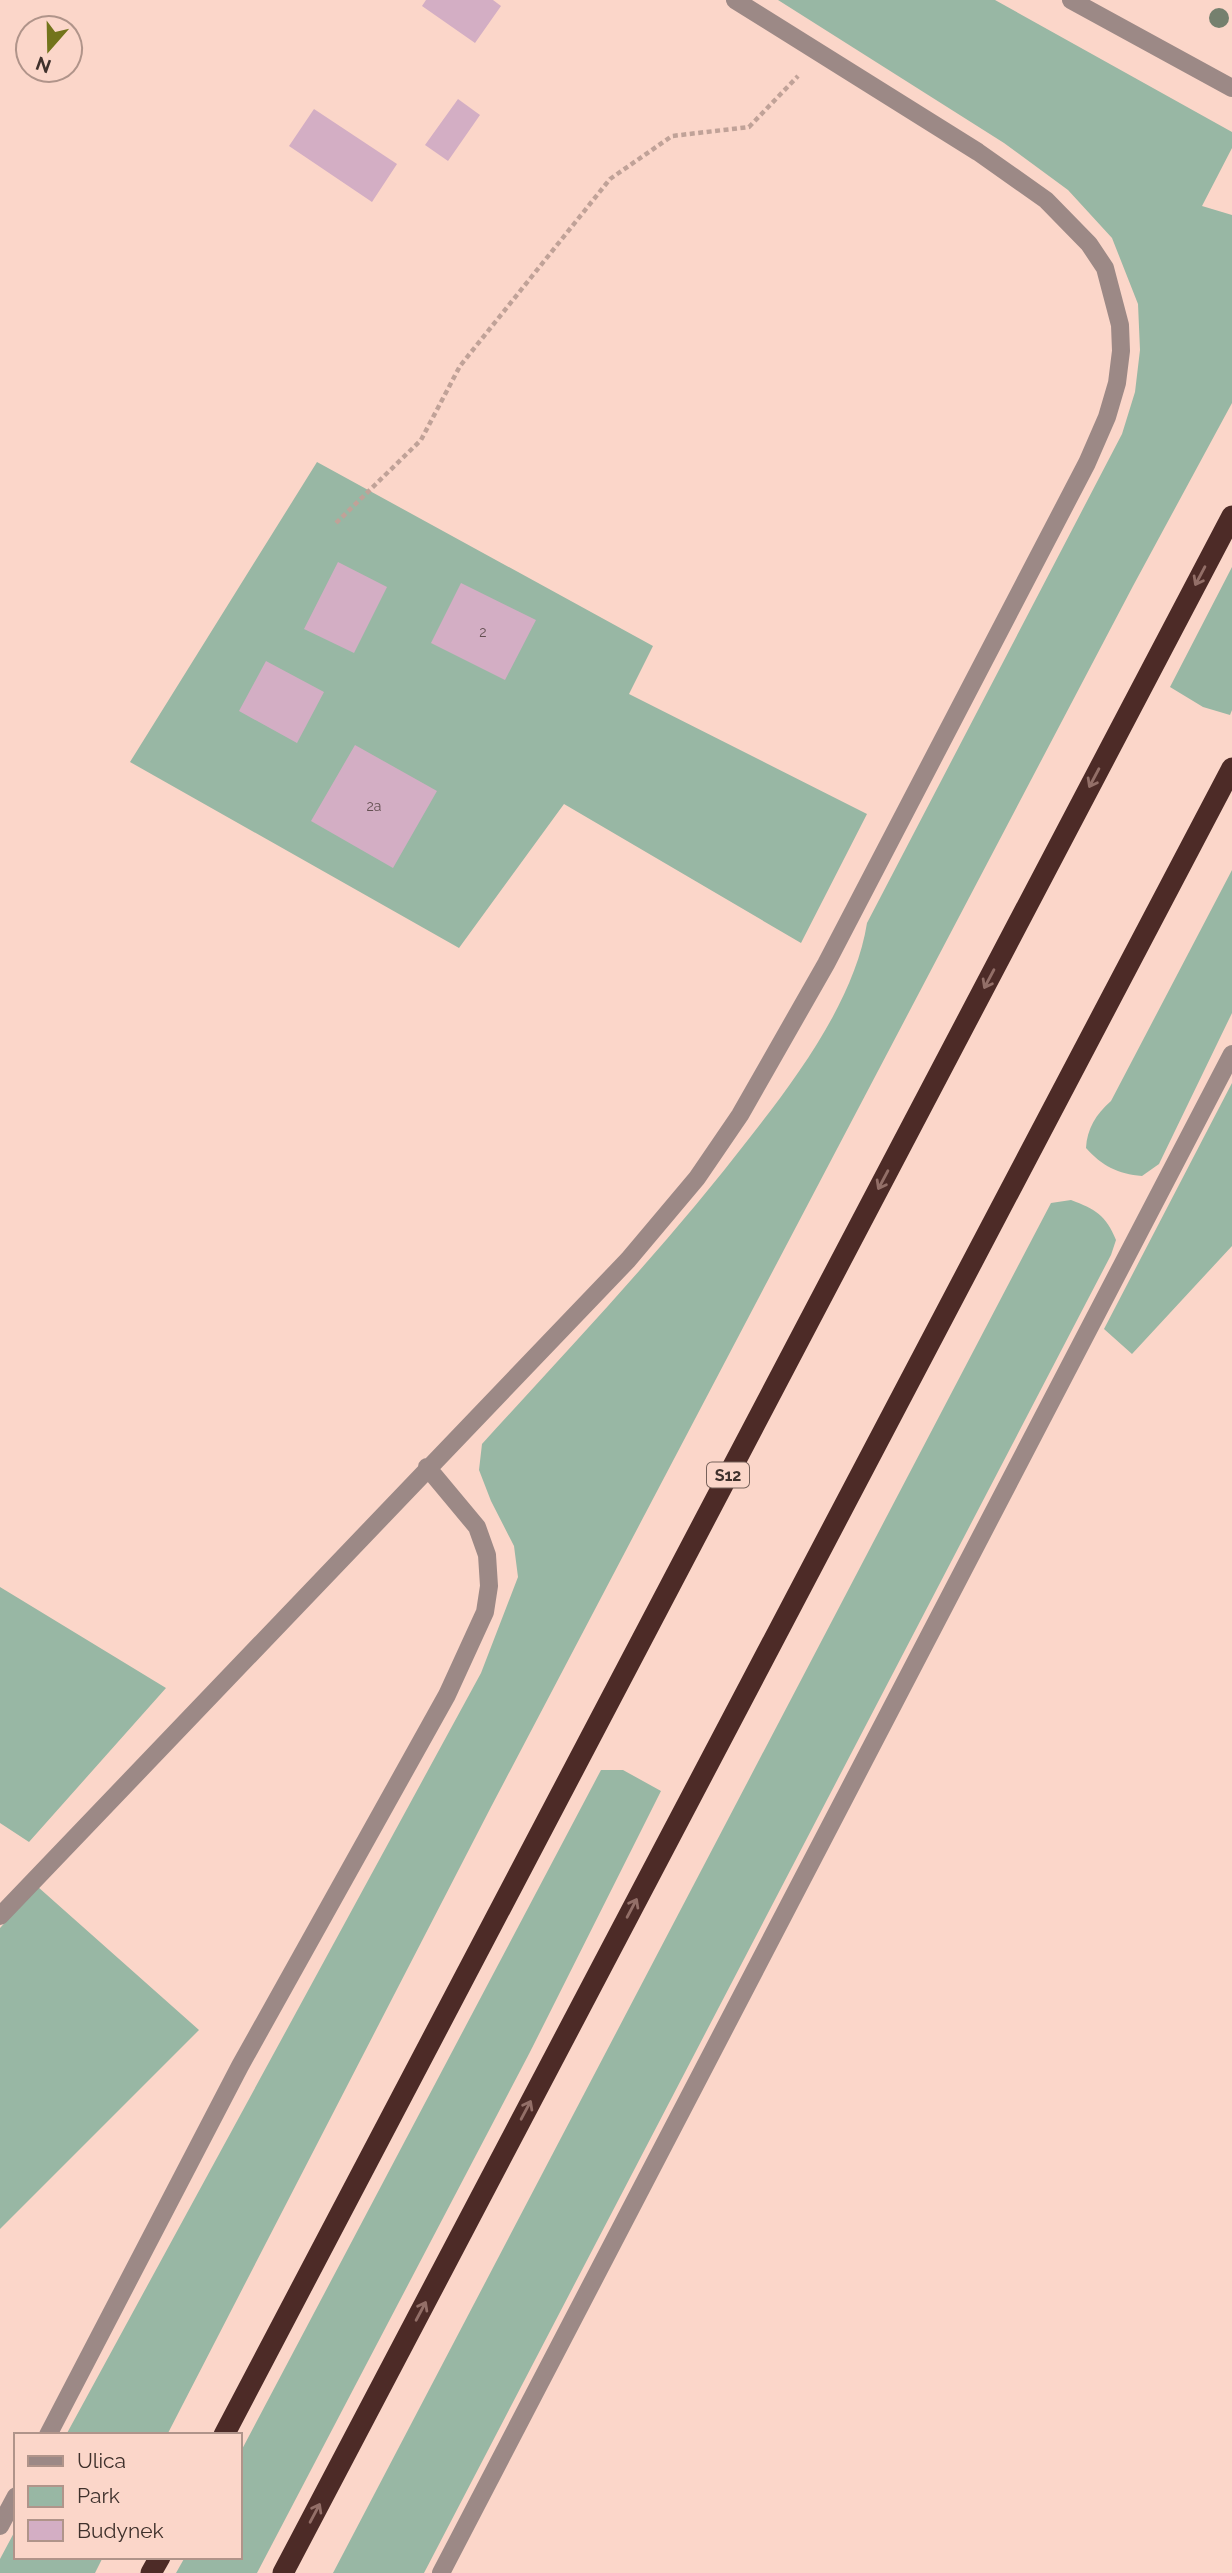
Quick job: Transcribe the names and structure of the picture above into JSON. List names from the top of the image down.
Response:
{
  "streets": {
    "highway": ["S12"]
  },
  "house_numbers": ["2", "2a"],
  "legend": ["Ulica", "Park", "Budynek"],
  "north": "bottom"
}
